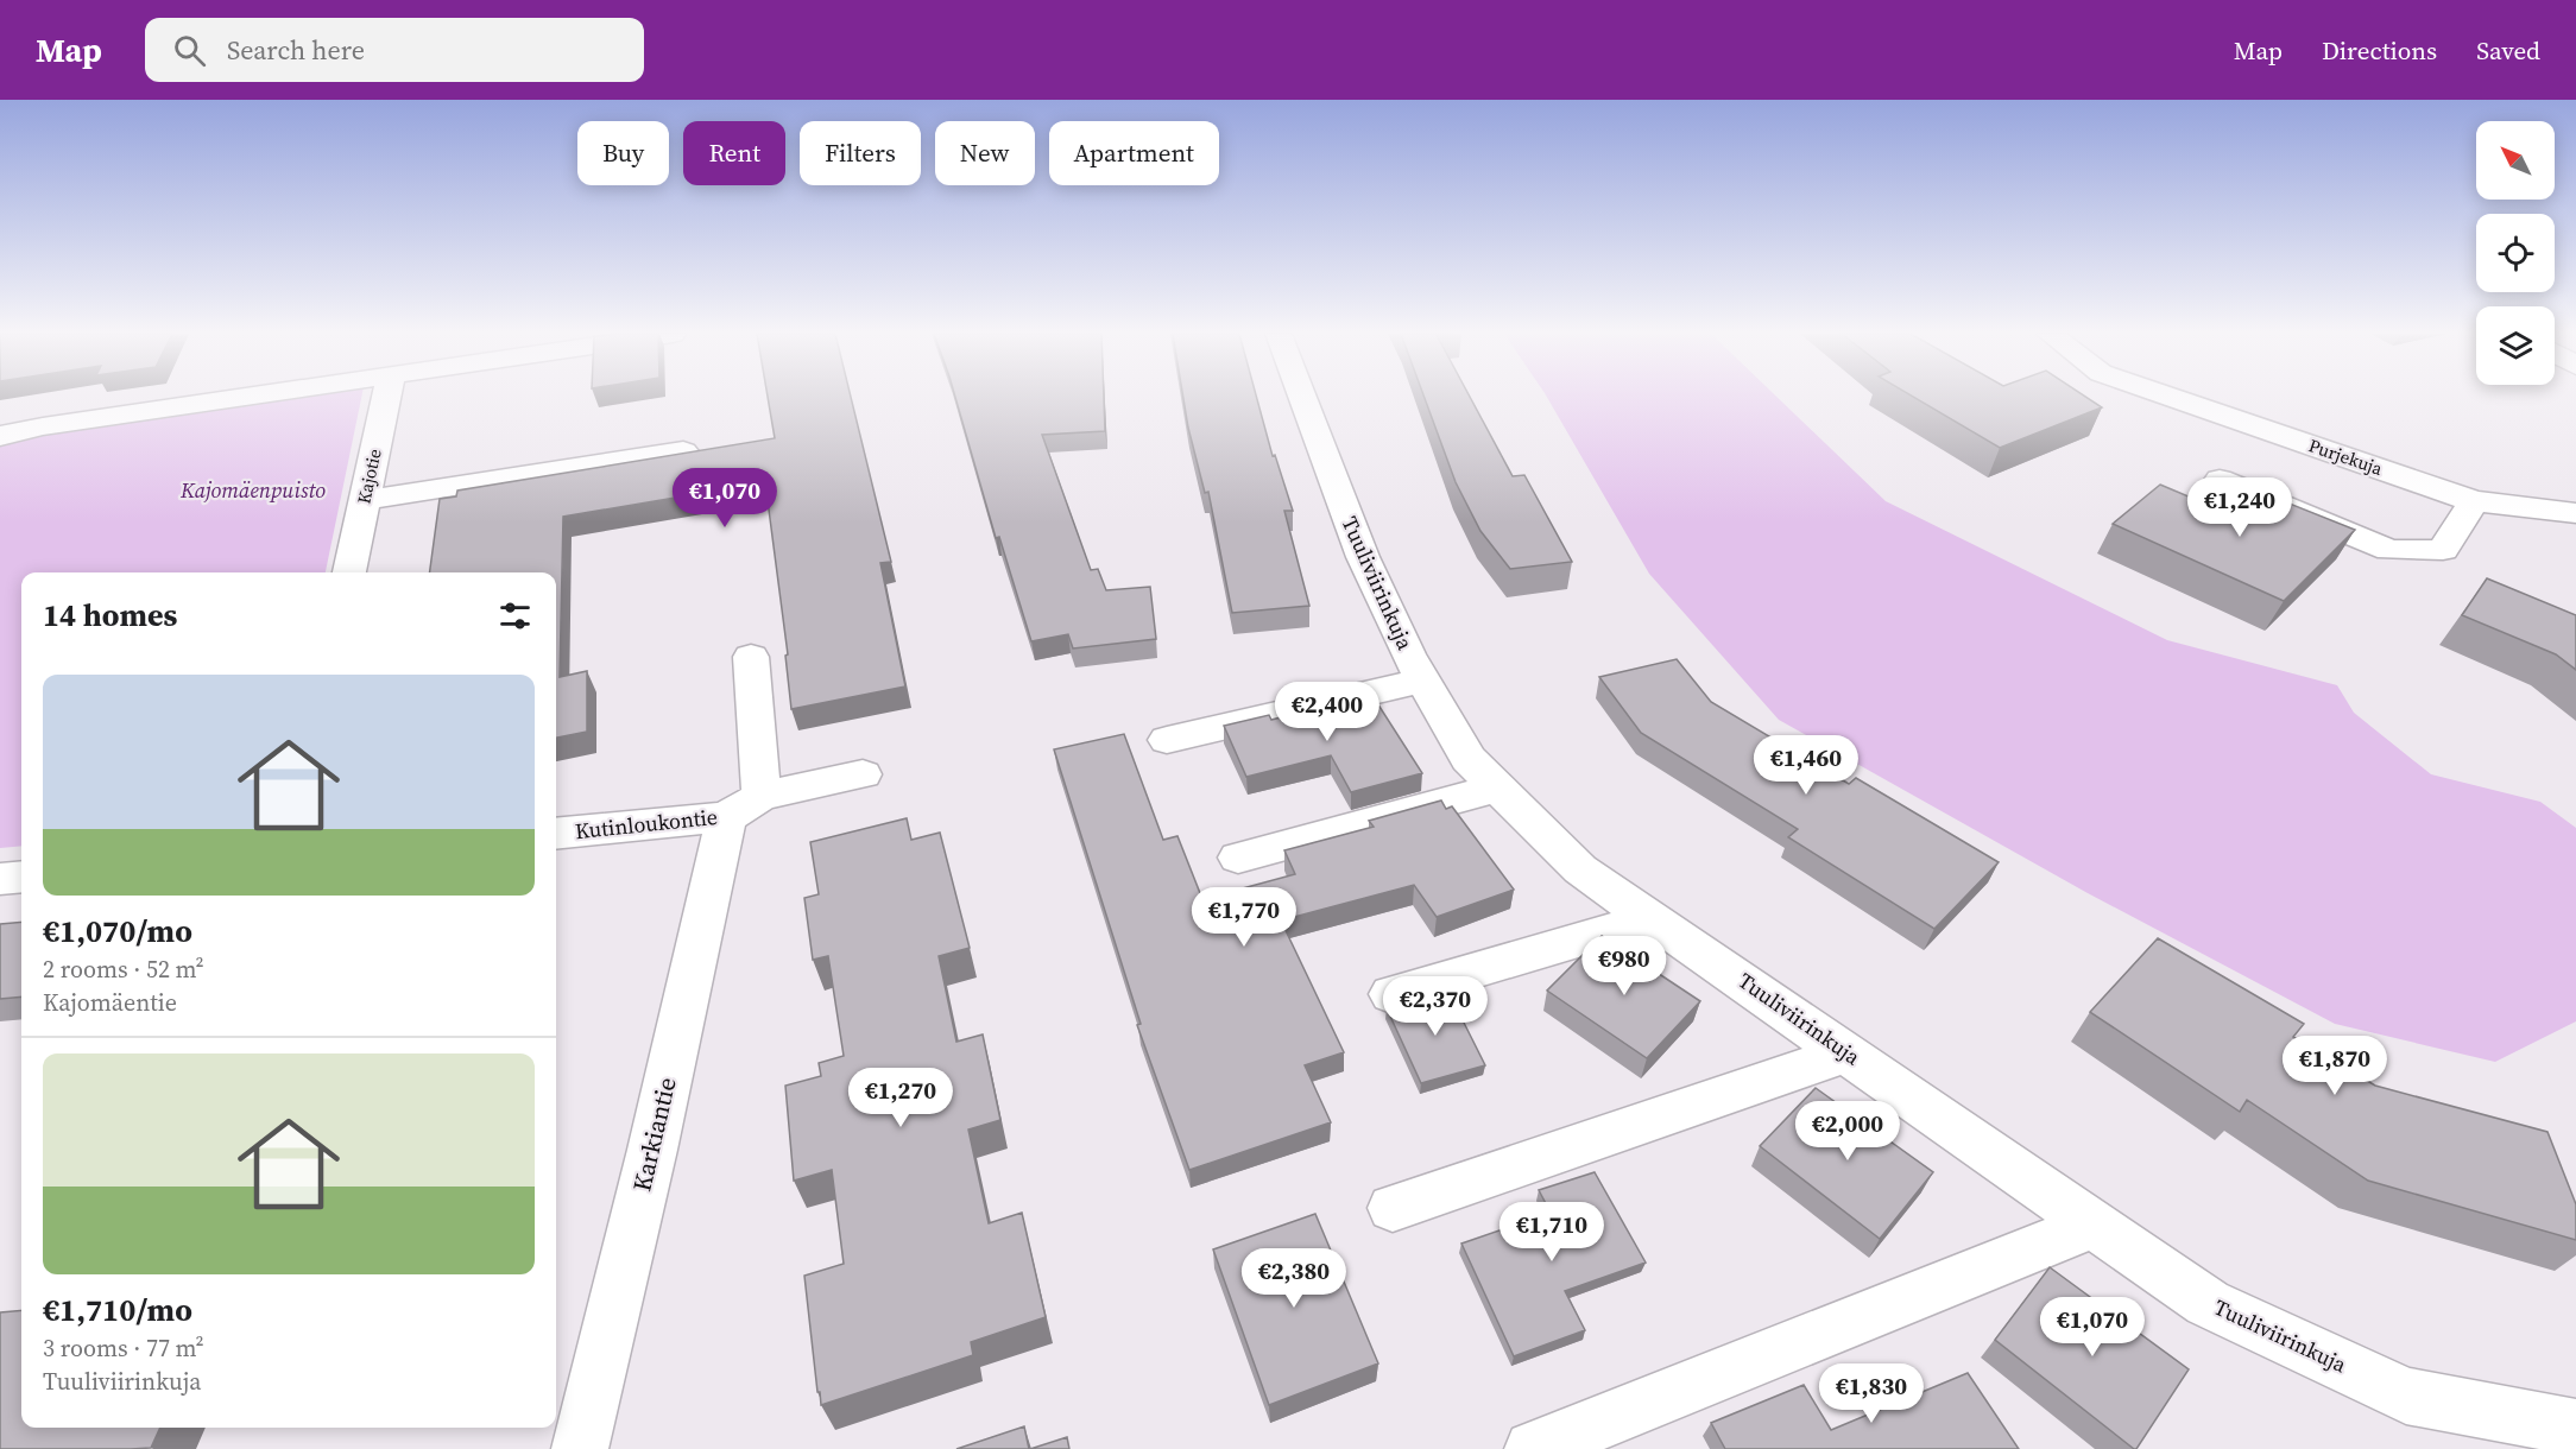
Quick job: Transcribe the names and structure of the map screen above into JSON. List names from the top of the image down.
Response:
{
  "streets": {
    "street": [
      "Purjekuja",
      "Kajotie",
      "Tuuliviirinkuja",
      "Kutinloukontie",
      "Karkiantie"
    ]
  },
  "crossings": [
    ["Kutinloukontie", "Karkiantie"]
  ],
  "parks": ["Kajomäenpuisto"],
  "north": "top left",
  "page": {
    "header": "Map",
    "search": "Search here",
    "nav": ["Map", "Directions", "Saved"],
    "chip": [
      "Buy",
      "Rent",
      "Filters",
      "New",
      "Apartment"
    ],
    "price": [
      "€1,070",
      "€1,240",
      "€2,400",
      "€1,460",
      "€1,770",
      "€980",
      "€2,370",
      "€1,870",
      "€1,270",
      "€2,000",
      "€1,710",
      "€2,380",
      "€1,070",
      "€1,830"
    ],
    "heading": "14 homes",
    "list": [
      {
        "name": "€1,070/mo",
        "note": "2 rooms · 52 m² · Kajomäentie"
      },
      {
        "name": "€1,710/mo",
        "note": "3 rooms · 77 m² · Tuuliviirinkuja"
      }
    ]
  }
}
